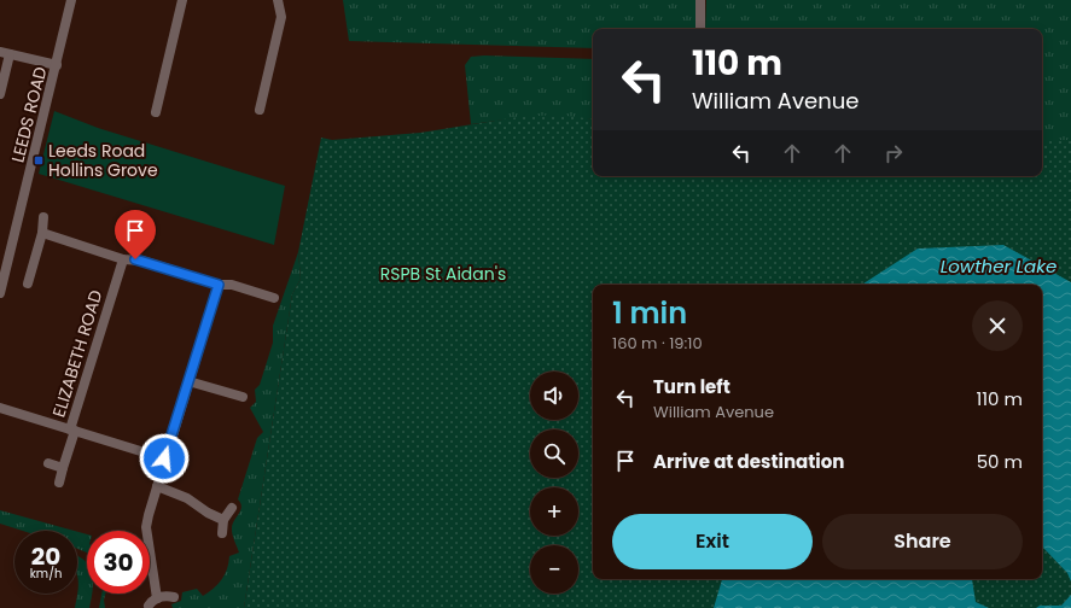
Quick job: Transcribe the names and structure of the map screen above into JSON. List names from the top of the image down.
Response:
{
  "streets": {
    "street": ["LEEDS ROAD", "ELIZABETH ROAD"]
  },
  "water": ["Lowther Lake"],
  "parks": ["RSPB St Aidan's"],
  "places": {
    "transit": ["Leeds Road Hollins Grove"]
  },
  "page": {
    "turn": ["110 m", "William Avenue"],
    "heading": ["1 min", "160 m · 19:10"],
    "list": [
      {
        "name": "Turn left",
        "note": "William Avenue",
        "value": "110 m"
      },
      {
        "name": "Arrive at destination",
        "value": "50 m"
      }
    ],
    "map_buttons": ["+", "−"],
    "buttons": ["Exit", "Share"],
    "speed": "20 km/h",
    "limit": "30"
  }
}
